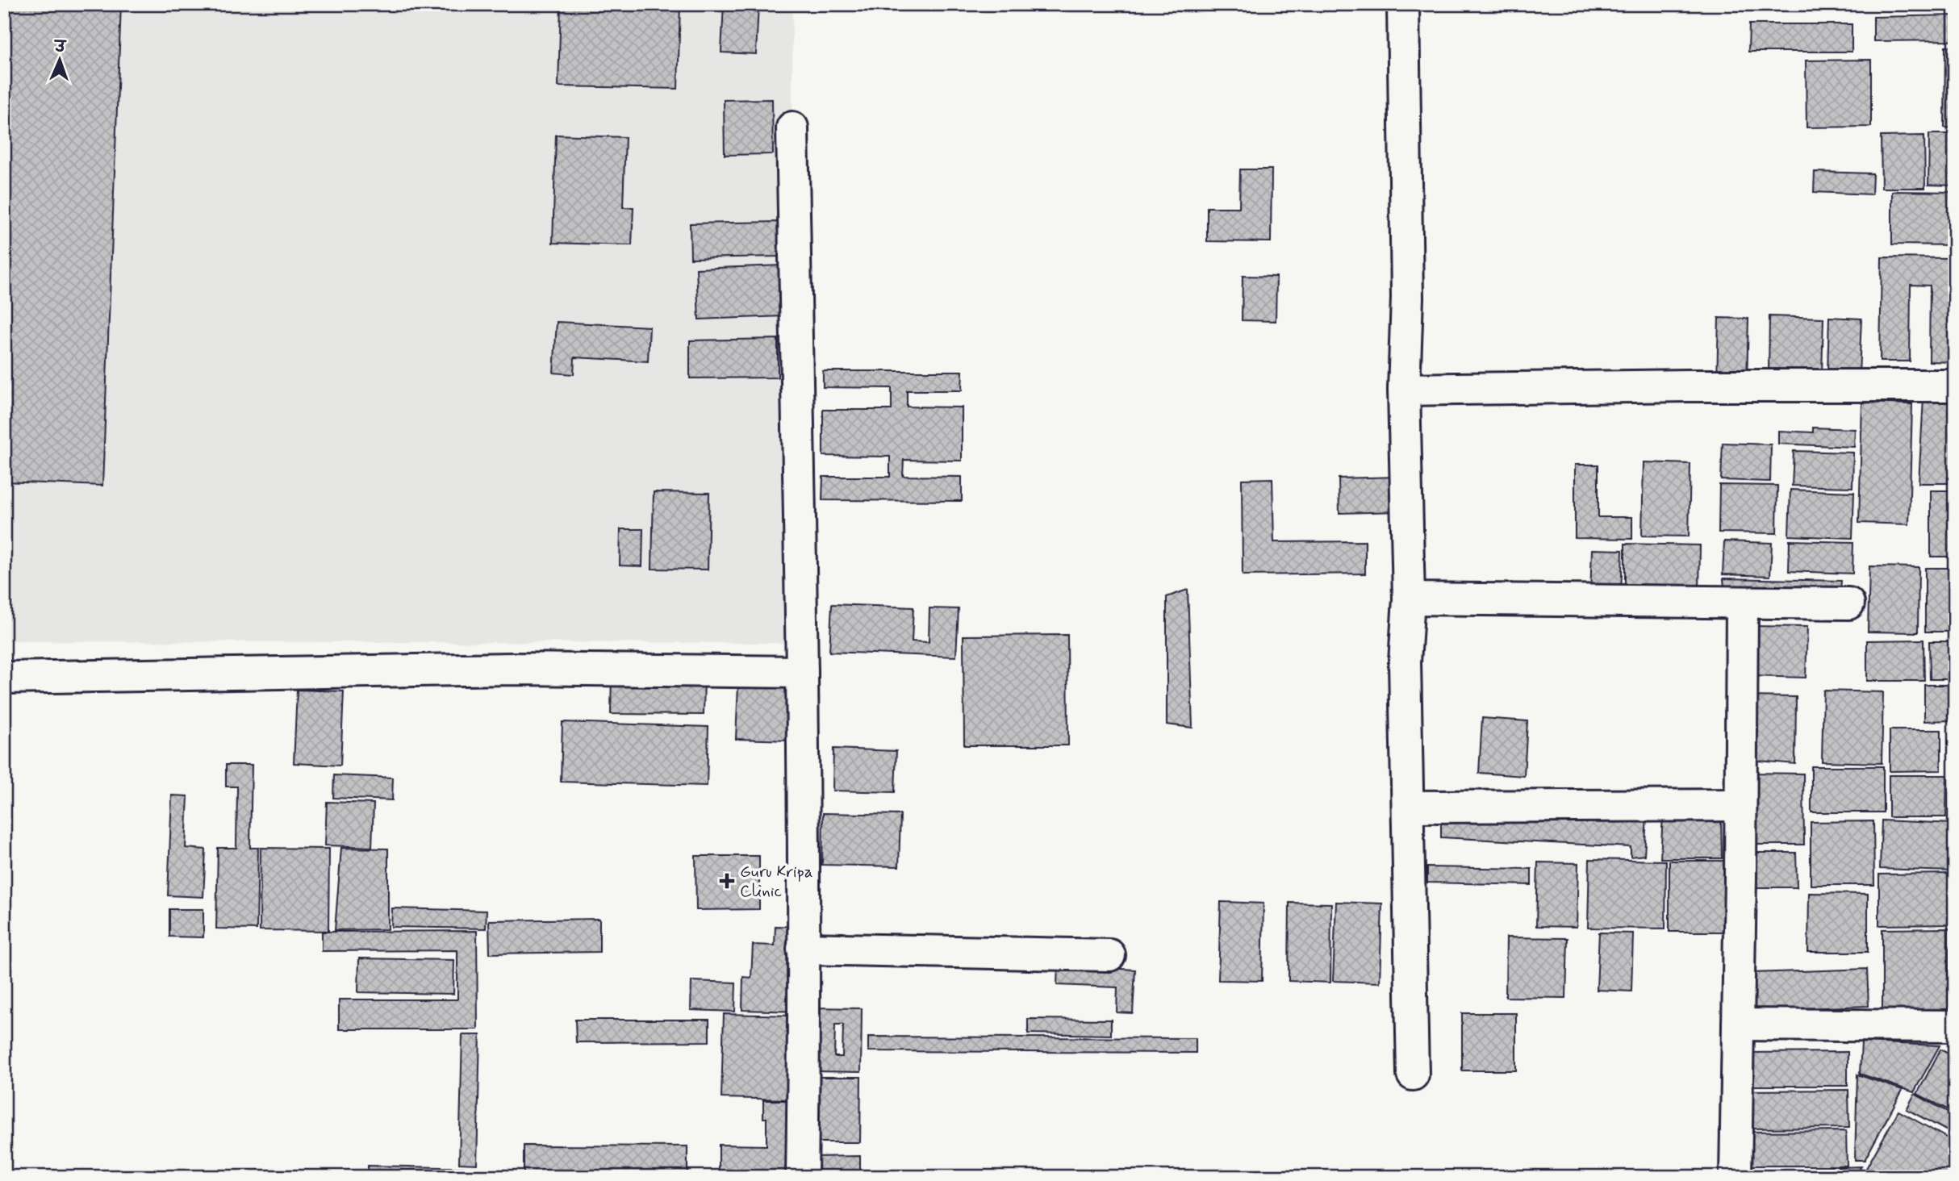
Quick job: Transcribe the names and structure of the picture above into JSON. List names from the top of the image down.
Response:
{
  "places": {
    "health": ["Guru Kripa Clinic"]
  },
  "north": "top"
}
